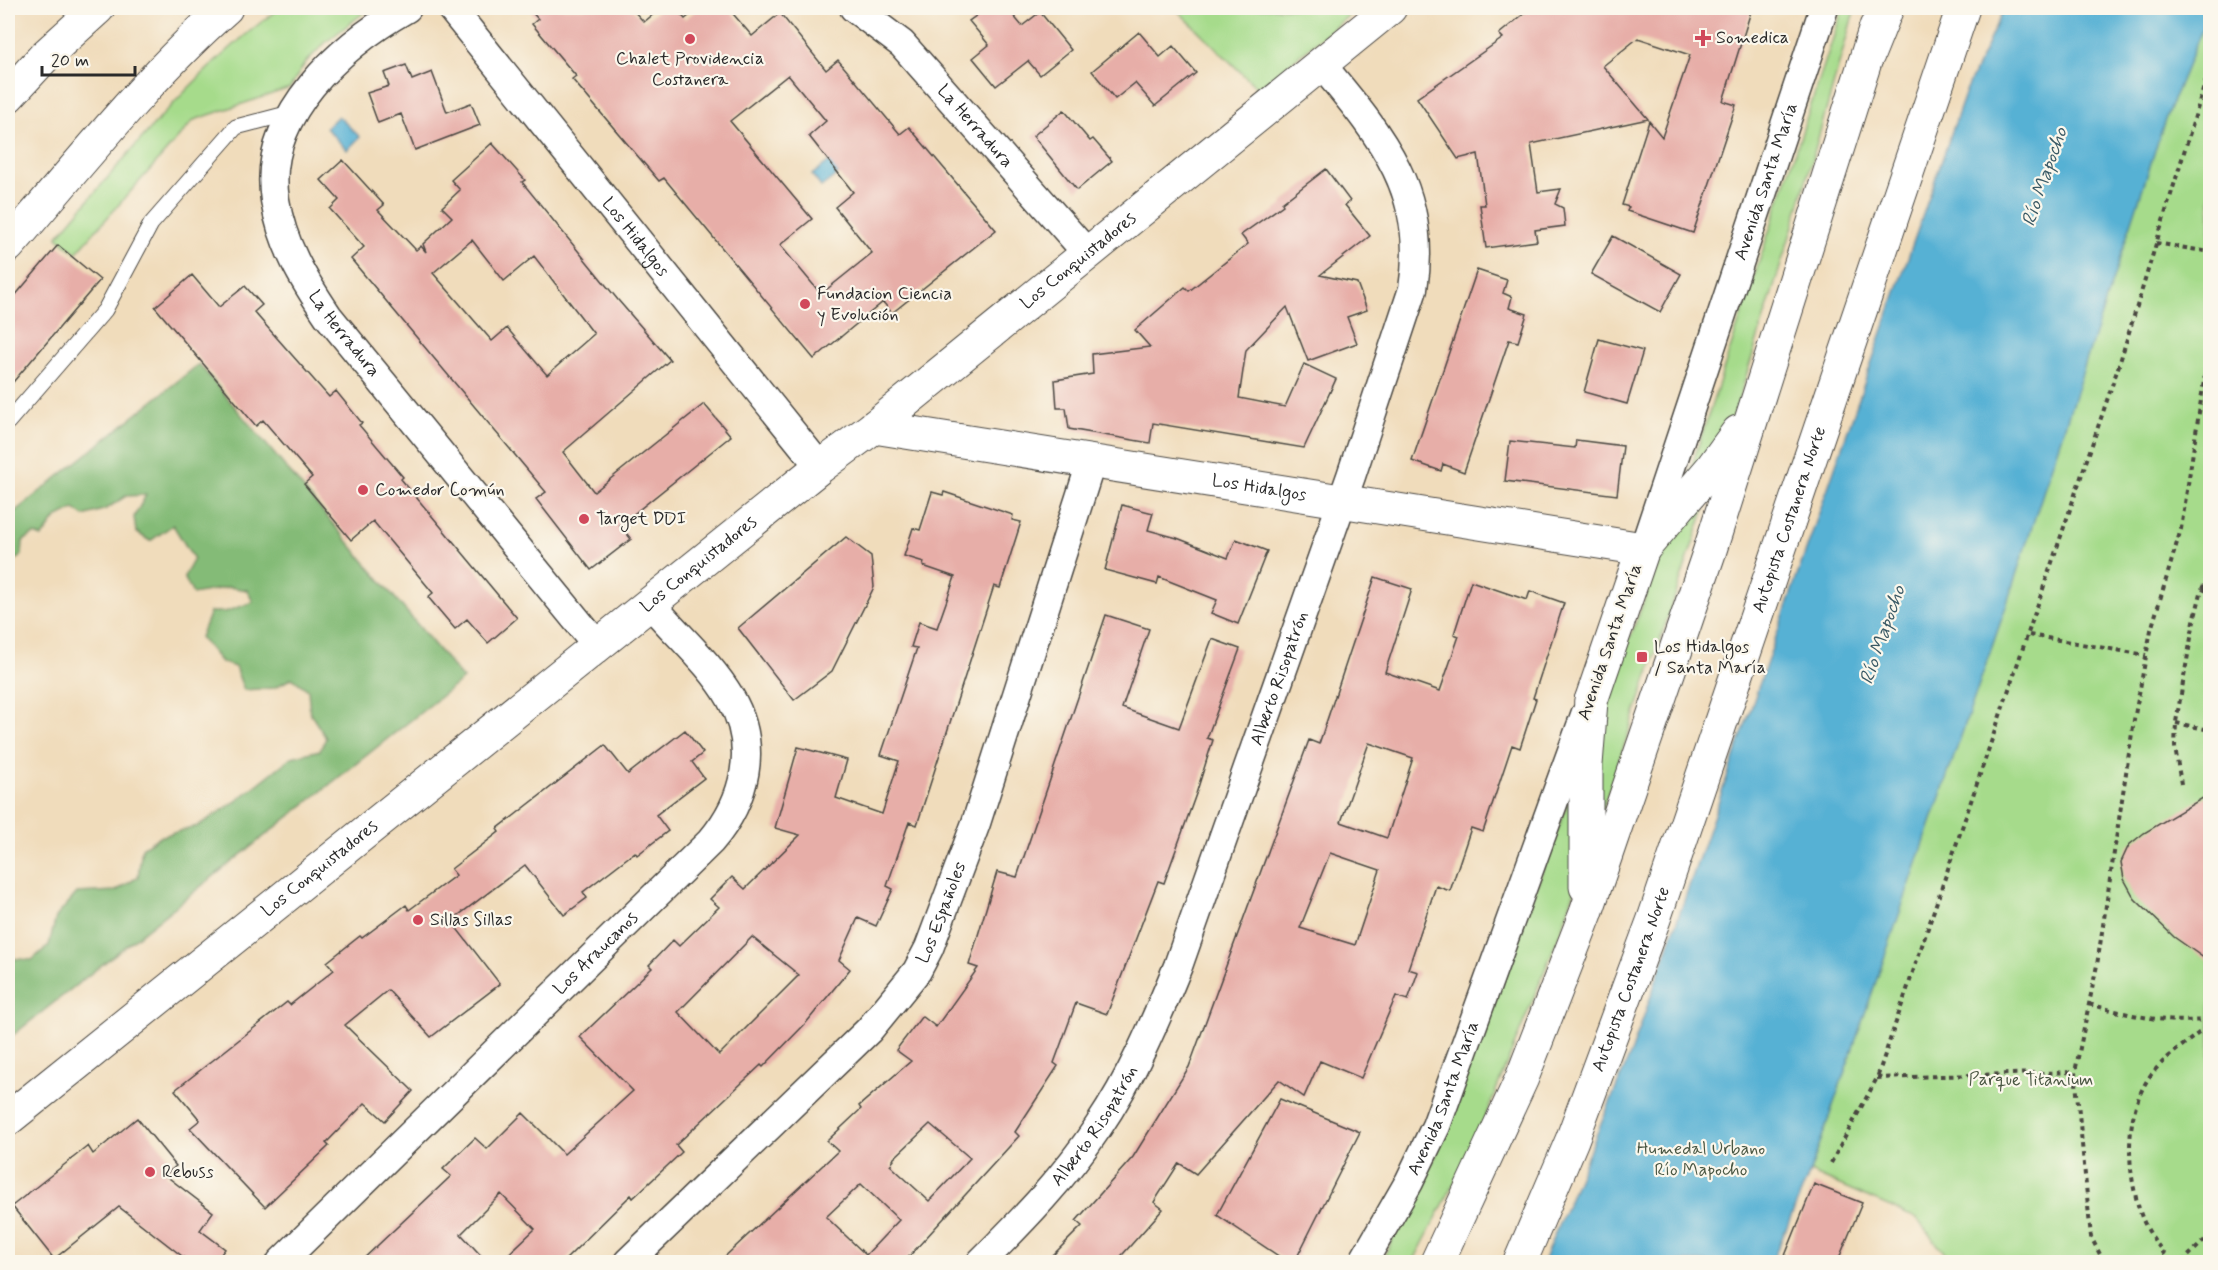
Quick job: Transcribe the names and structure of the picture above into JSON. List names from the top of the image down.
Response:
{
  "streets": {
    "main road": [
      "Avenida Santa María",
      "Los Hidalgos",
      "Los Conquistadores",
      "Autopista Costanera Norte"
    ],
    "street": [
      "La Herradura",
      "Alberto Risopatrón",
      "Los Españoles",
      "Los Araucanos"
    ]
  },
  "crossings": [
    ["La Herradura", "Los Conquistadores"],
    ["Avenida Santa María", "Los Hidalgos"],
    ["Los Hidalgos", "Los Conquistadores"],
    ["Los Hidalgos", "Alberto Risopatrón"],
    ["Los Hidalgos", "Los Españoles"],
    ["Los Conquistadores", "Alberto Risopatrón"],
    ["Los Conquistadores", "Los Araucanos"]
  ],
  "water": ["Río Mapocho"],
  "parks": ["Parque Titanium", "Humedal Urbano Río Mapocho"],
  "places": {
    "health": ["Somedica"],
    "other": [
      "Chalet Providencia Costanera",
      "Fundacion Ciencia y Evolución",
      "Comedor Común",
      "Target DDI",
      "Sillas Sillas",
      "Rebuss"
    ],
    "transit": ["Los Hidalgos / Santa María"]
  },
  "scale_bar": "20 m"
}
